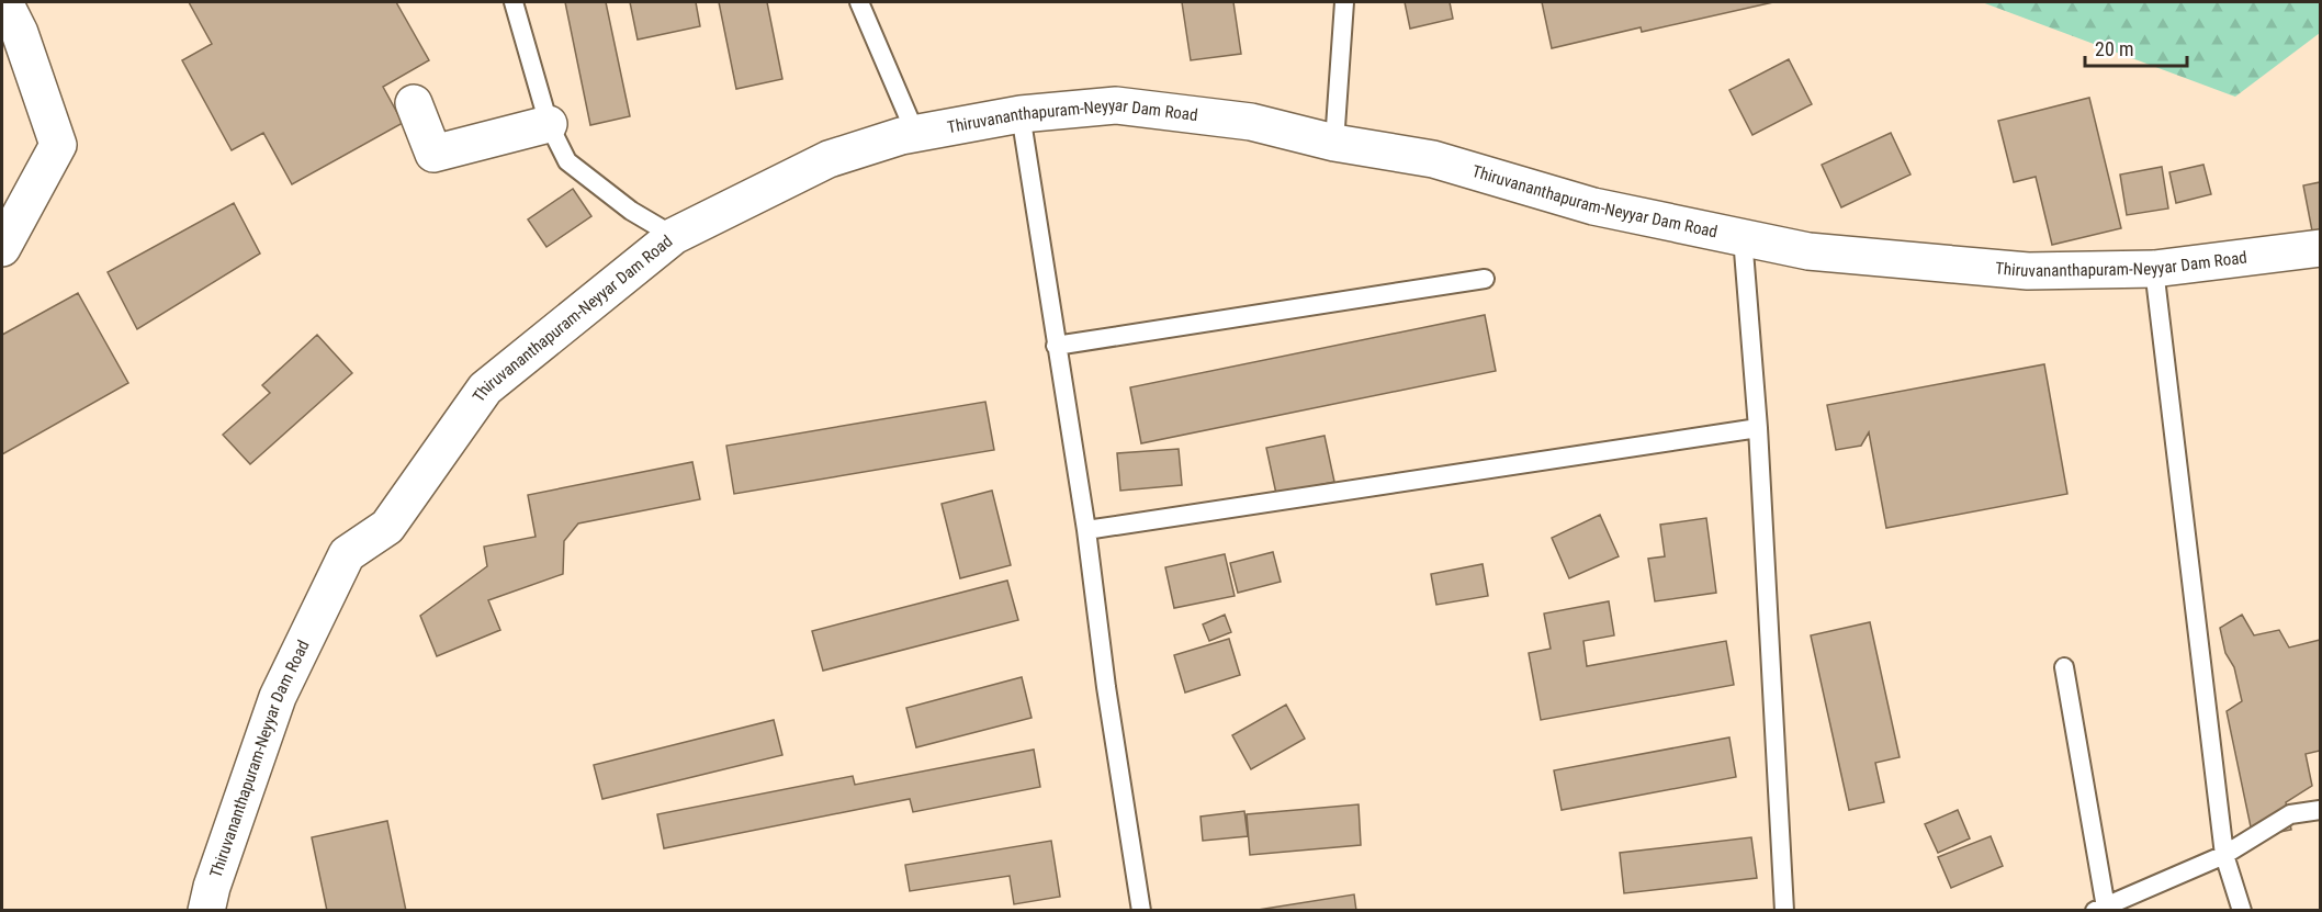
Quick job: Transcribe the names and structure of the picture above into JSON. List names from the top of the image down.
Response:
{
  "streets": {
    "main road": ["Thiruvananthapuram-Neyyar Dam Road"]
  },
  "scale_bar": "20 m"
}
